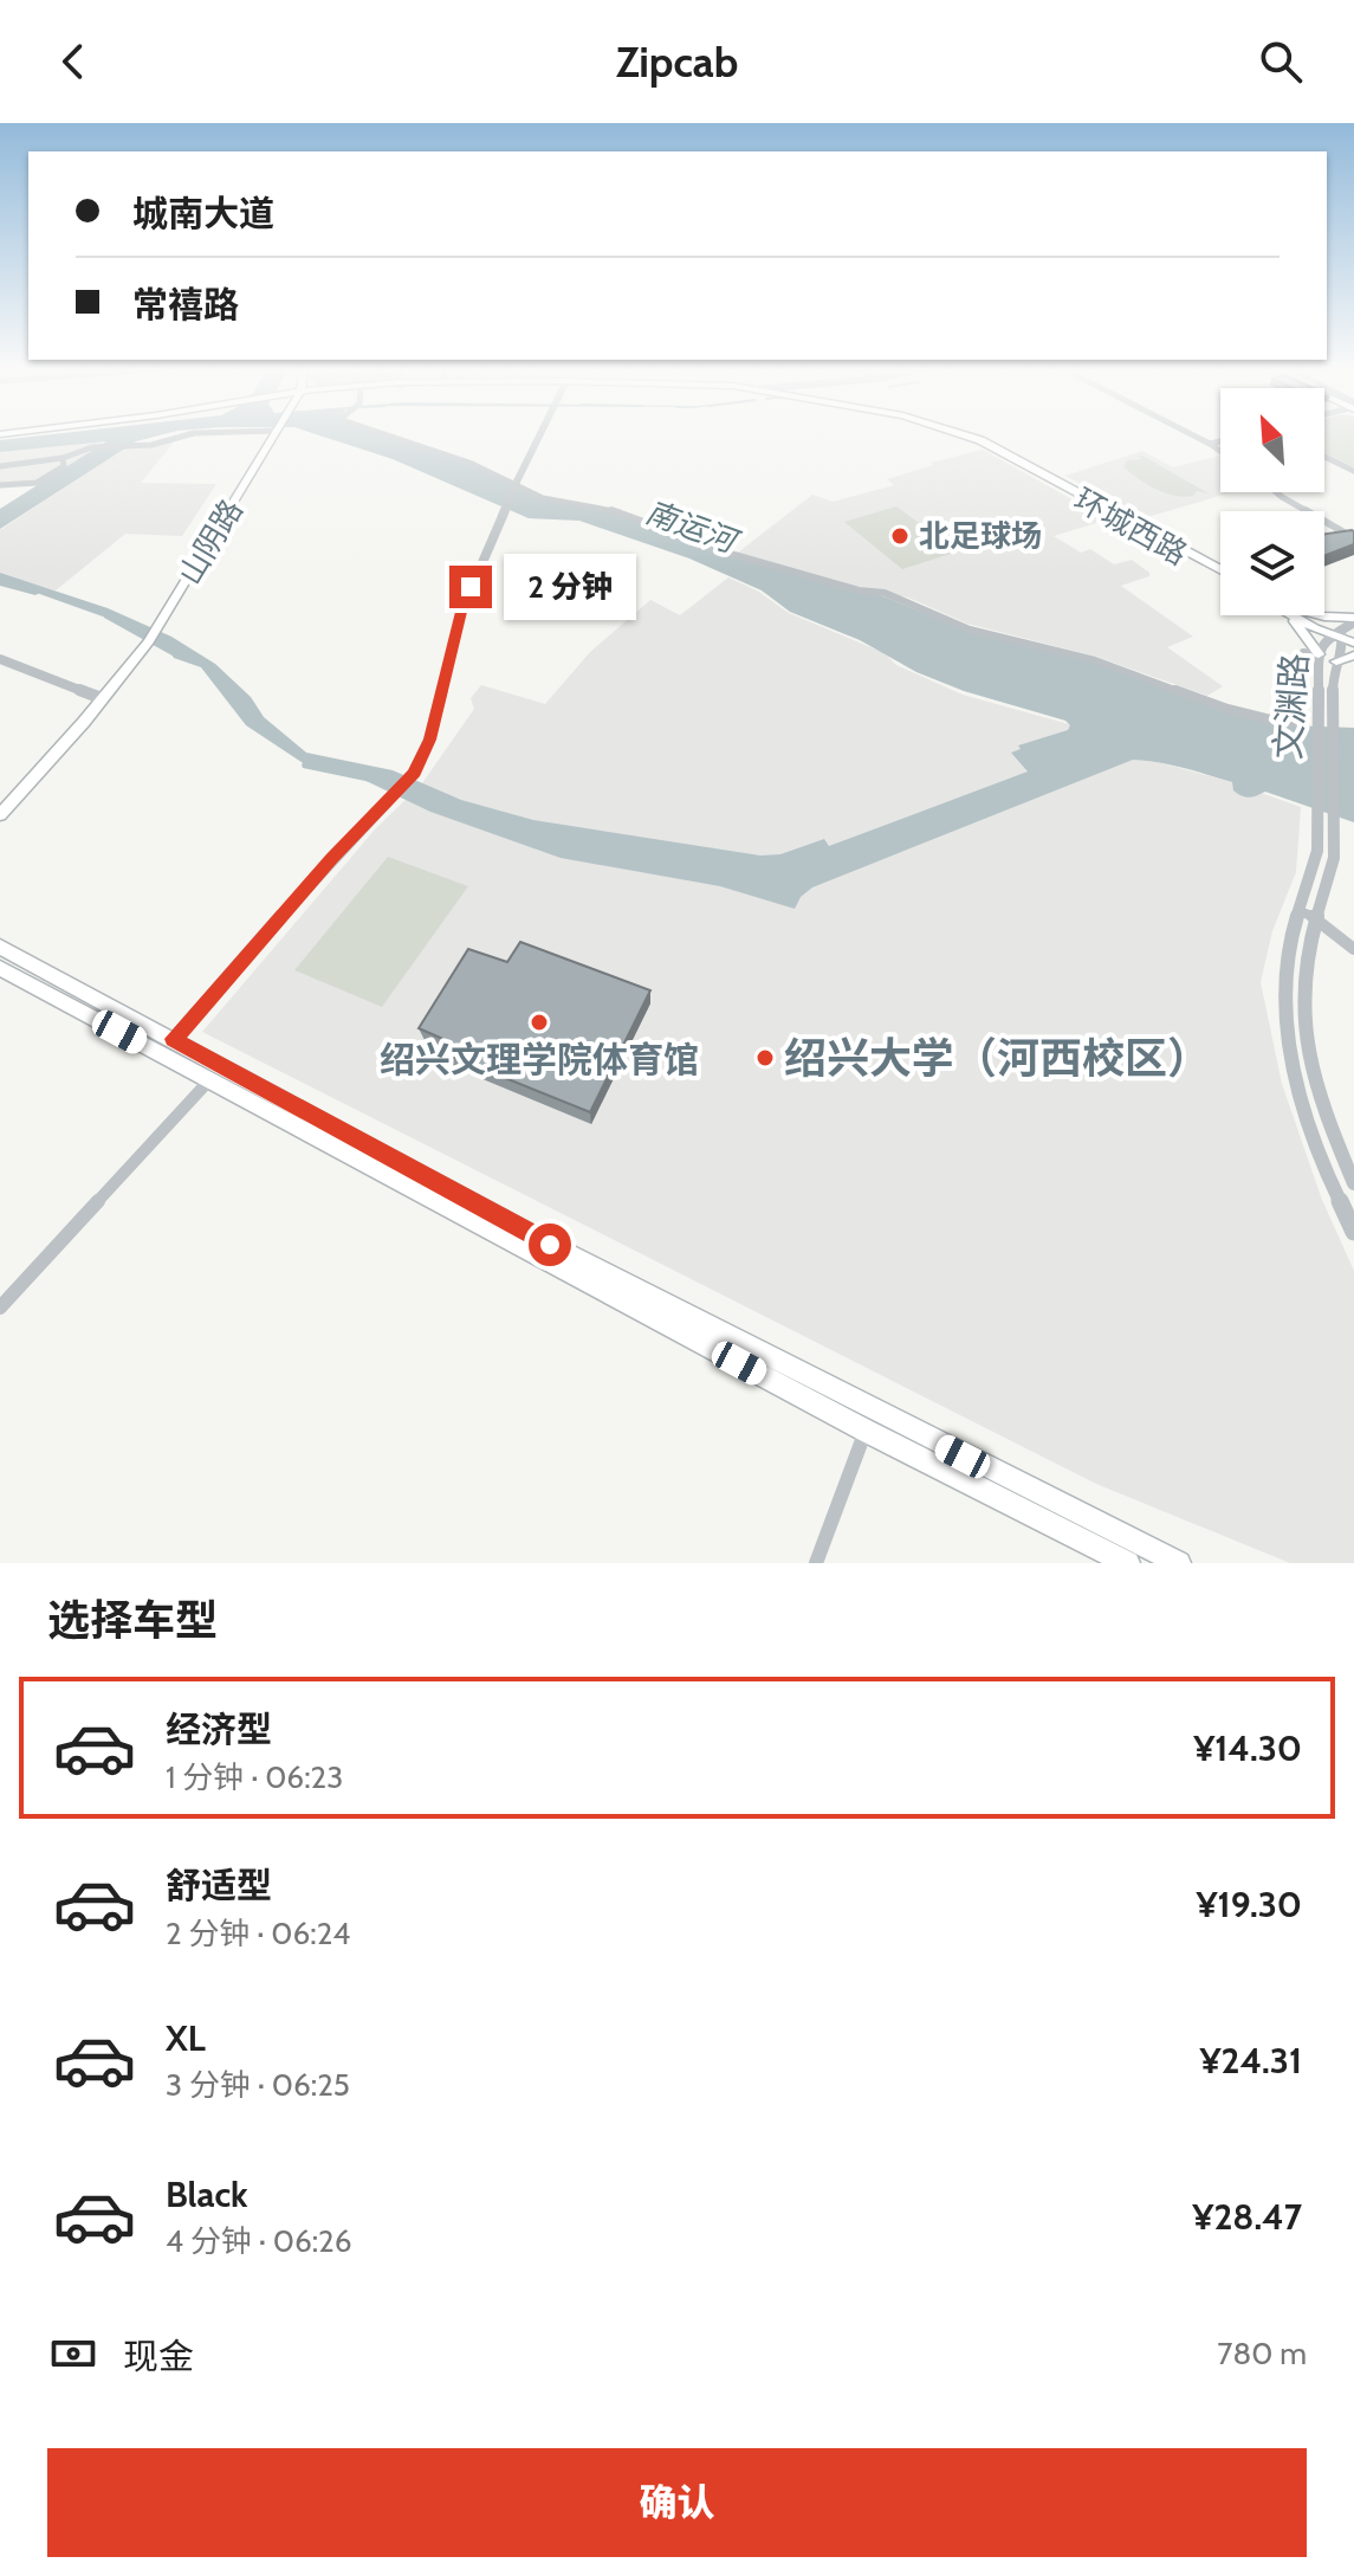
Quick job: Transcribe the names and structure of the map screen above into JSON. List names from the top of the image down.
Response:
{
  "streets": {
    "main road": ["环城西路", "山阴路"],
    "street": ["文渊路"]
  },
  "water": ["南运河"],
  "places": ["北足球场", "绍兴文理学院体育馆", "绍兴大学（河西校区）"],
  "north": "top left",
  "page": {
    "header": "Zipcab",
    "banner": ["城南大道", "常禧路"],
    "bubble": "2 分钟",
    "heading": "选择车型",
    "list": [
      {
        "name": "经济型",
        "note": "1 分钟 · 06:23",
        "value": "¥14.30"
      },
      {
        "name": "舒适型",
        "note": "2 分钟 · 06:24",
        "value": "¥19.30"
      },
      {
        "name": "XL",
        "note": "3 分钟 · 06:25",
        "value": "¥24.31"
      },
      {
        "name": "Black",
        "note": "4 分钟 · 06:26",
        "value": "¥28.47"
      }
    ],
    "pay": ["现金", "780 m"],
    "buttons": "确认"
  }
}
